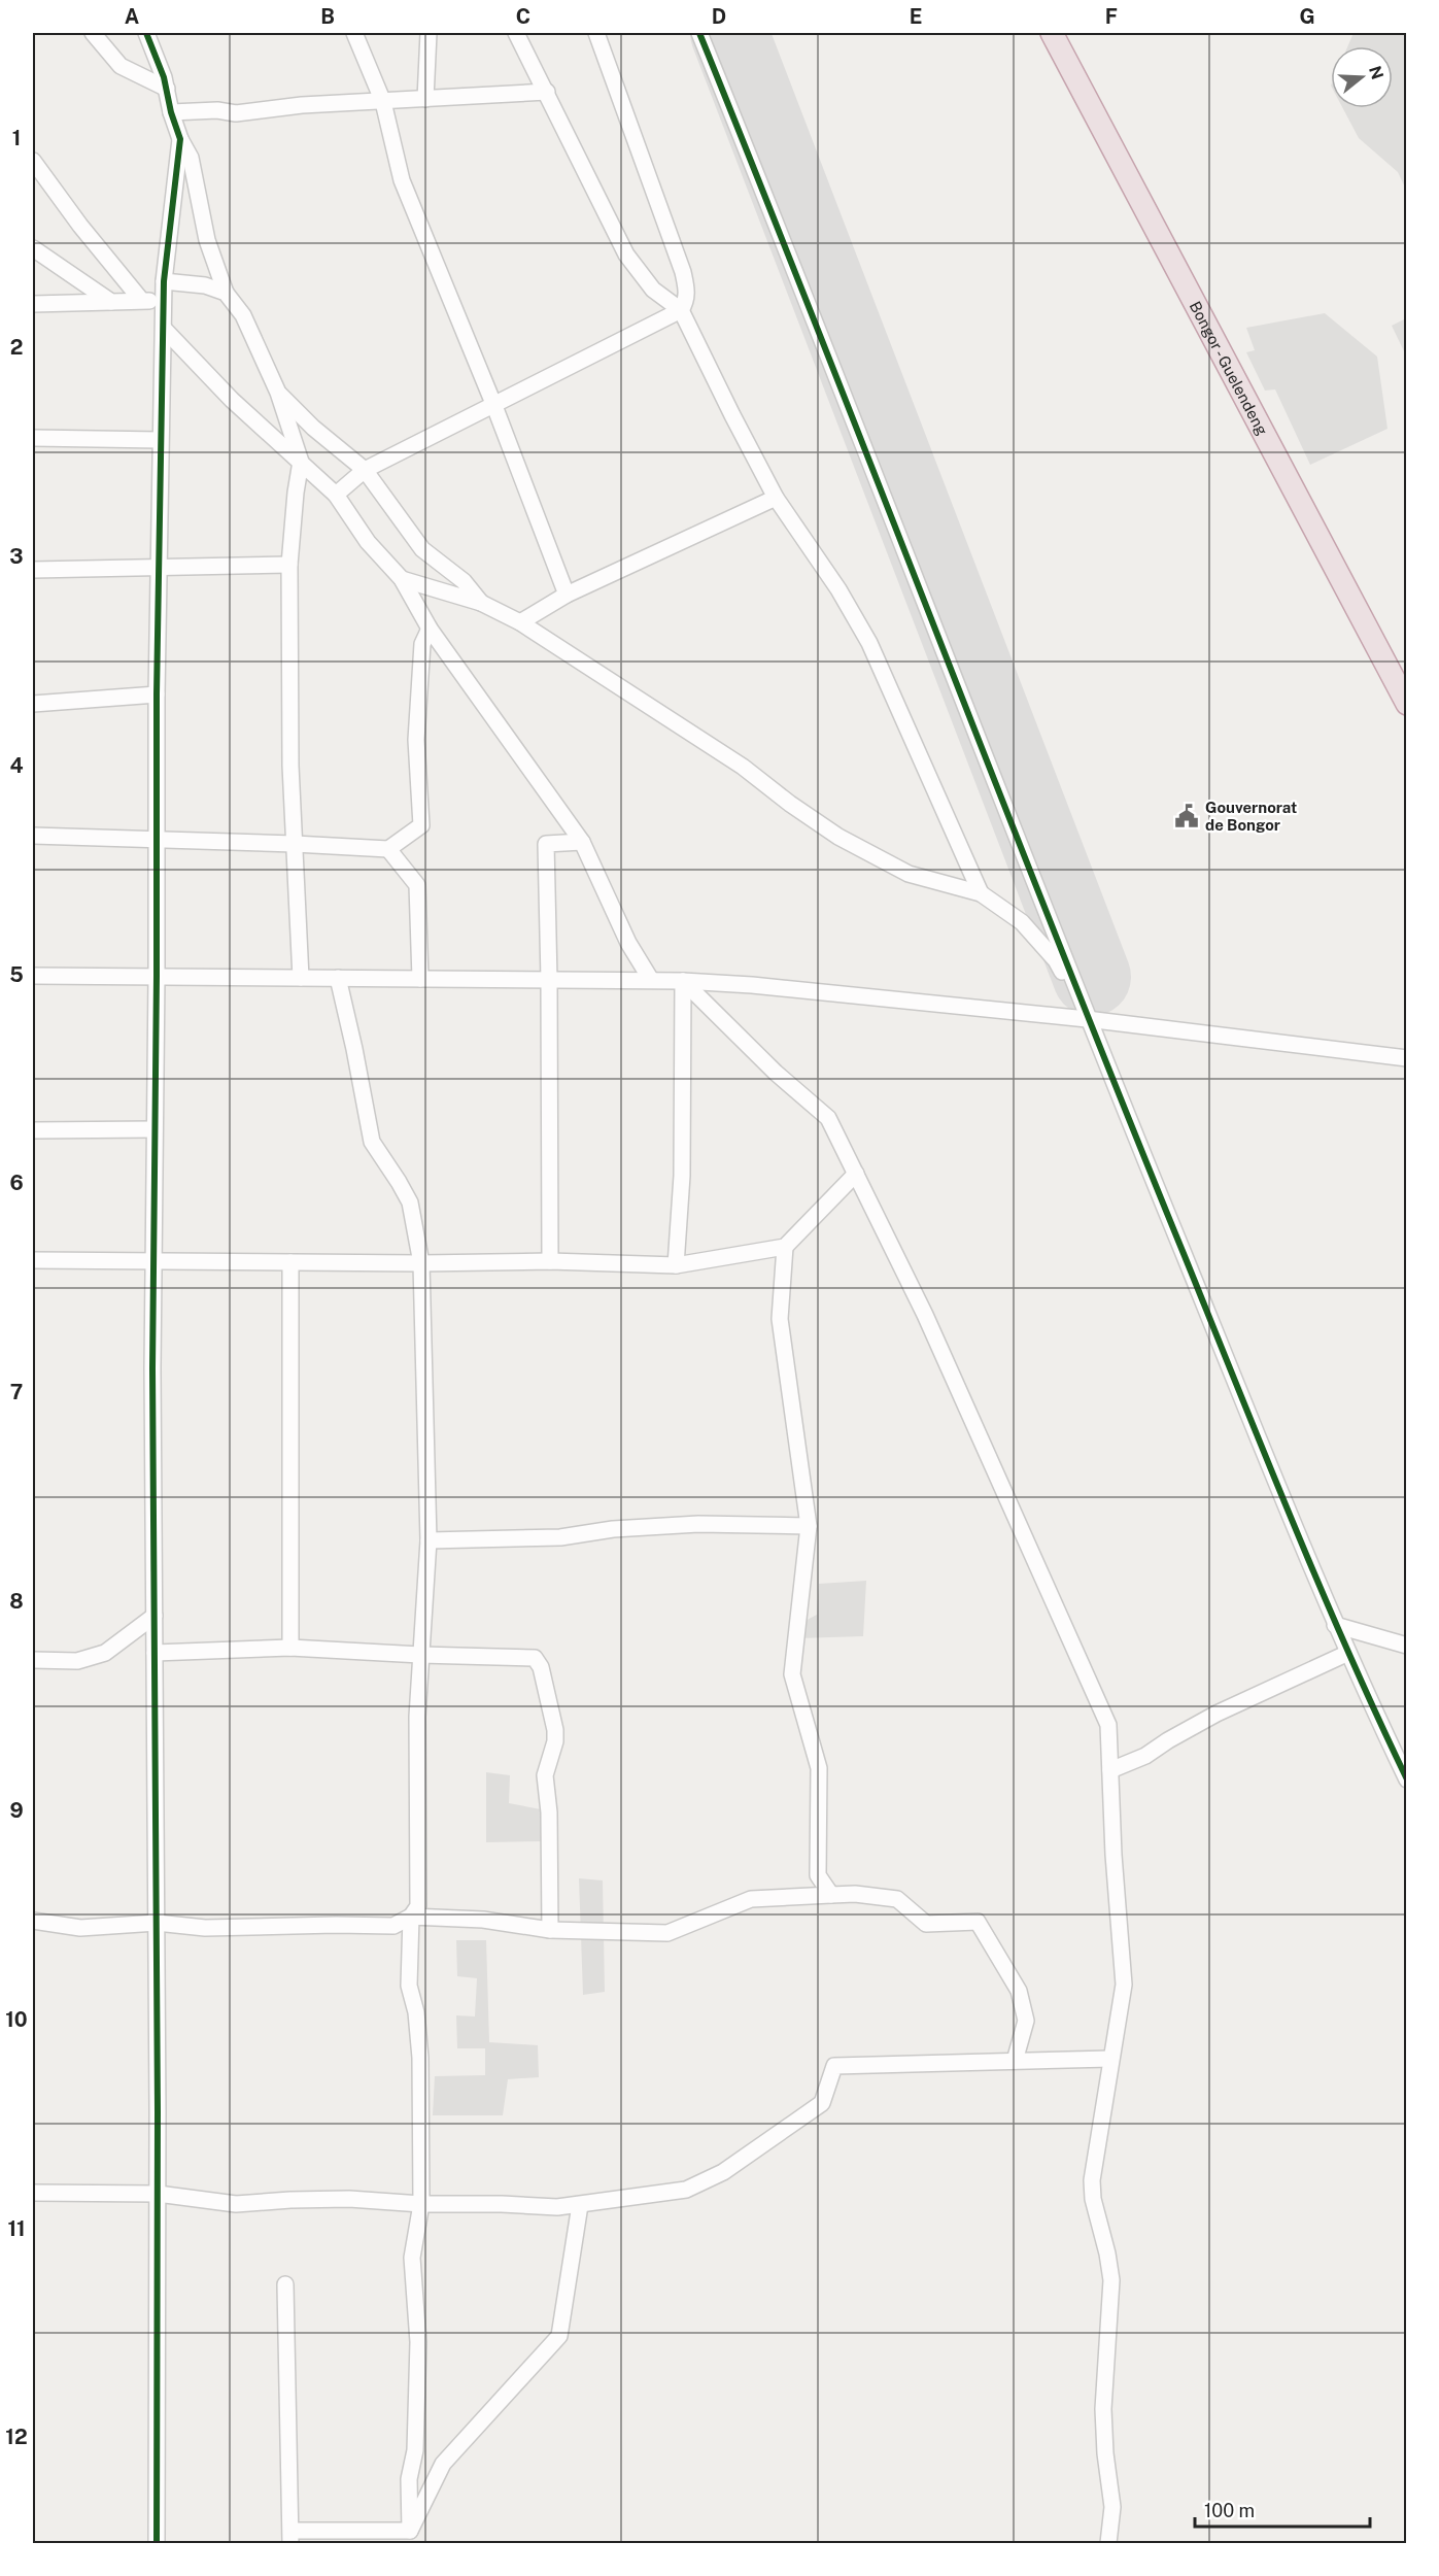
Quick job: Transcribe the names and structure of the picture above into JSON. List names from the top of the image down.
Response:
{
  "streets": {
    "highway": ["Bongor - Guelendeng"]
  },
  "places": {
    "public building": ["Gouvernorat de Bongor"]
  },
  "scale_bar": "100 m",
  "north": "right",
  "grid": {
    "columns": [
      "A",
      "B",
      "C",
      "D",
      "E",
      "F",
      "G"
    ],
    "rows": [
      "1",
      "2",
      "3",
      "4",
      "5",
      "6",
      "7",
      "8",
      "9",
      "10",
      "11",
      "12"
    ]
  }
}
